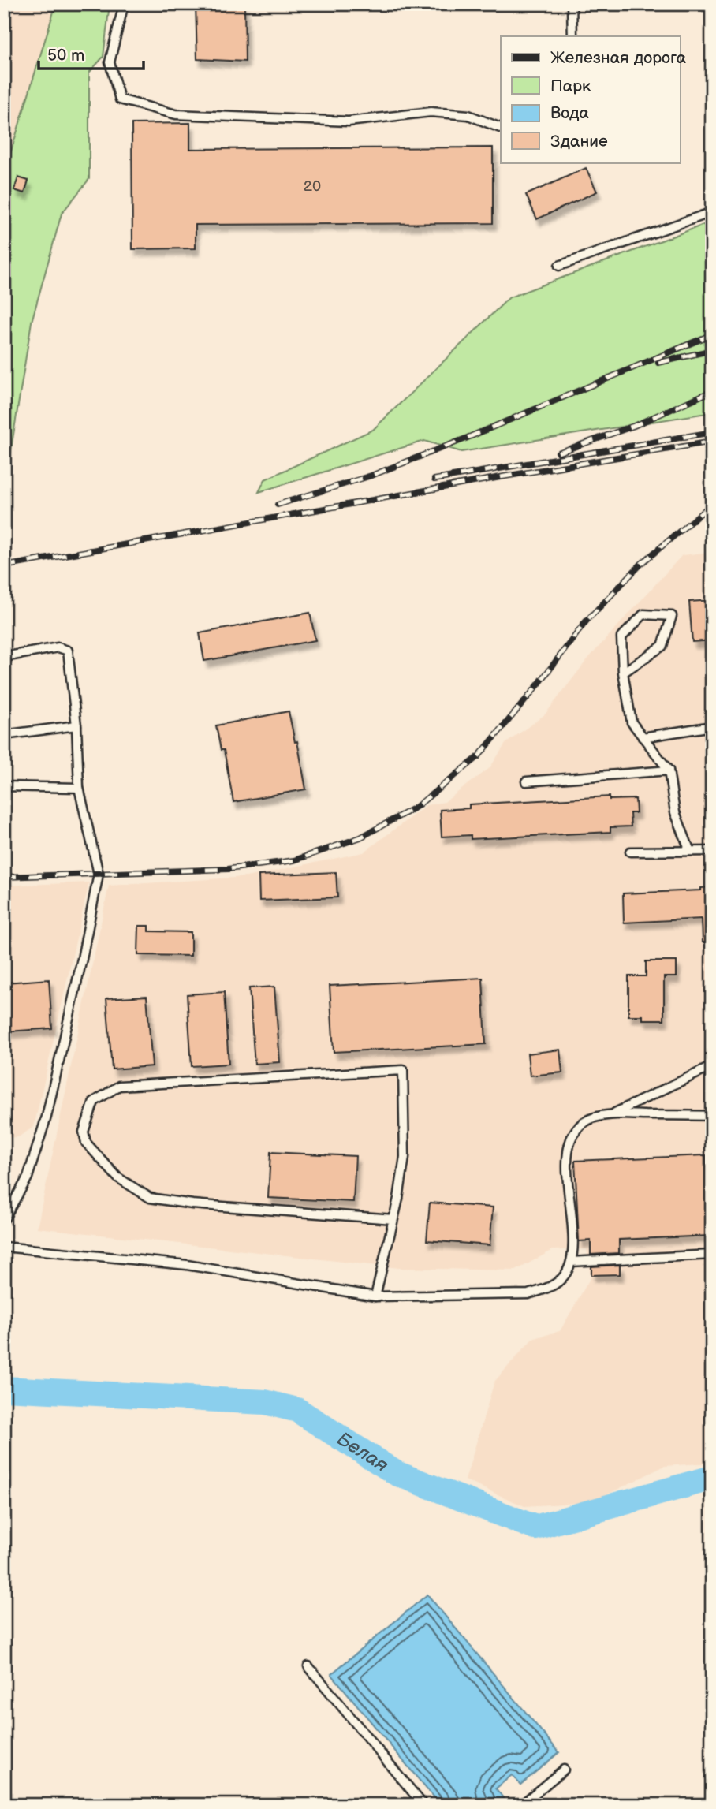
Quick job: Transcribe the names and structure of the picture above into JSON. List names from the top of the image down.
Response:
{
  "water": ["Белая"],
  "house_numbers": ["20"],
  "legend": [
    "Железная дорога",
    "Парк",
    "Вода",
    "Здание"
  ],
  "scale_bar": "50 m"
}
